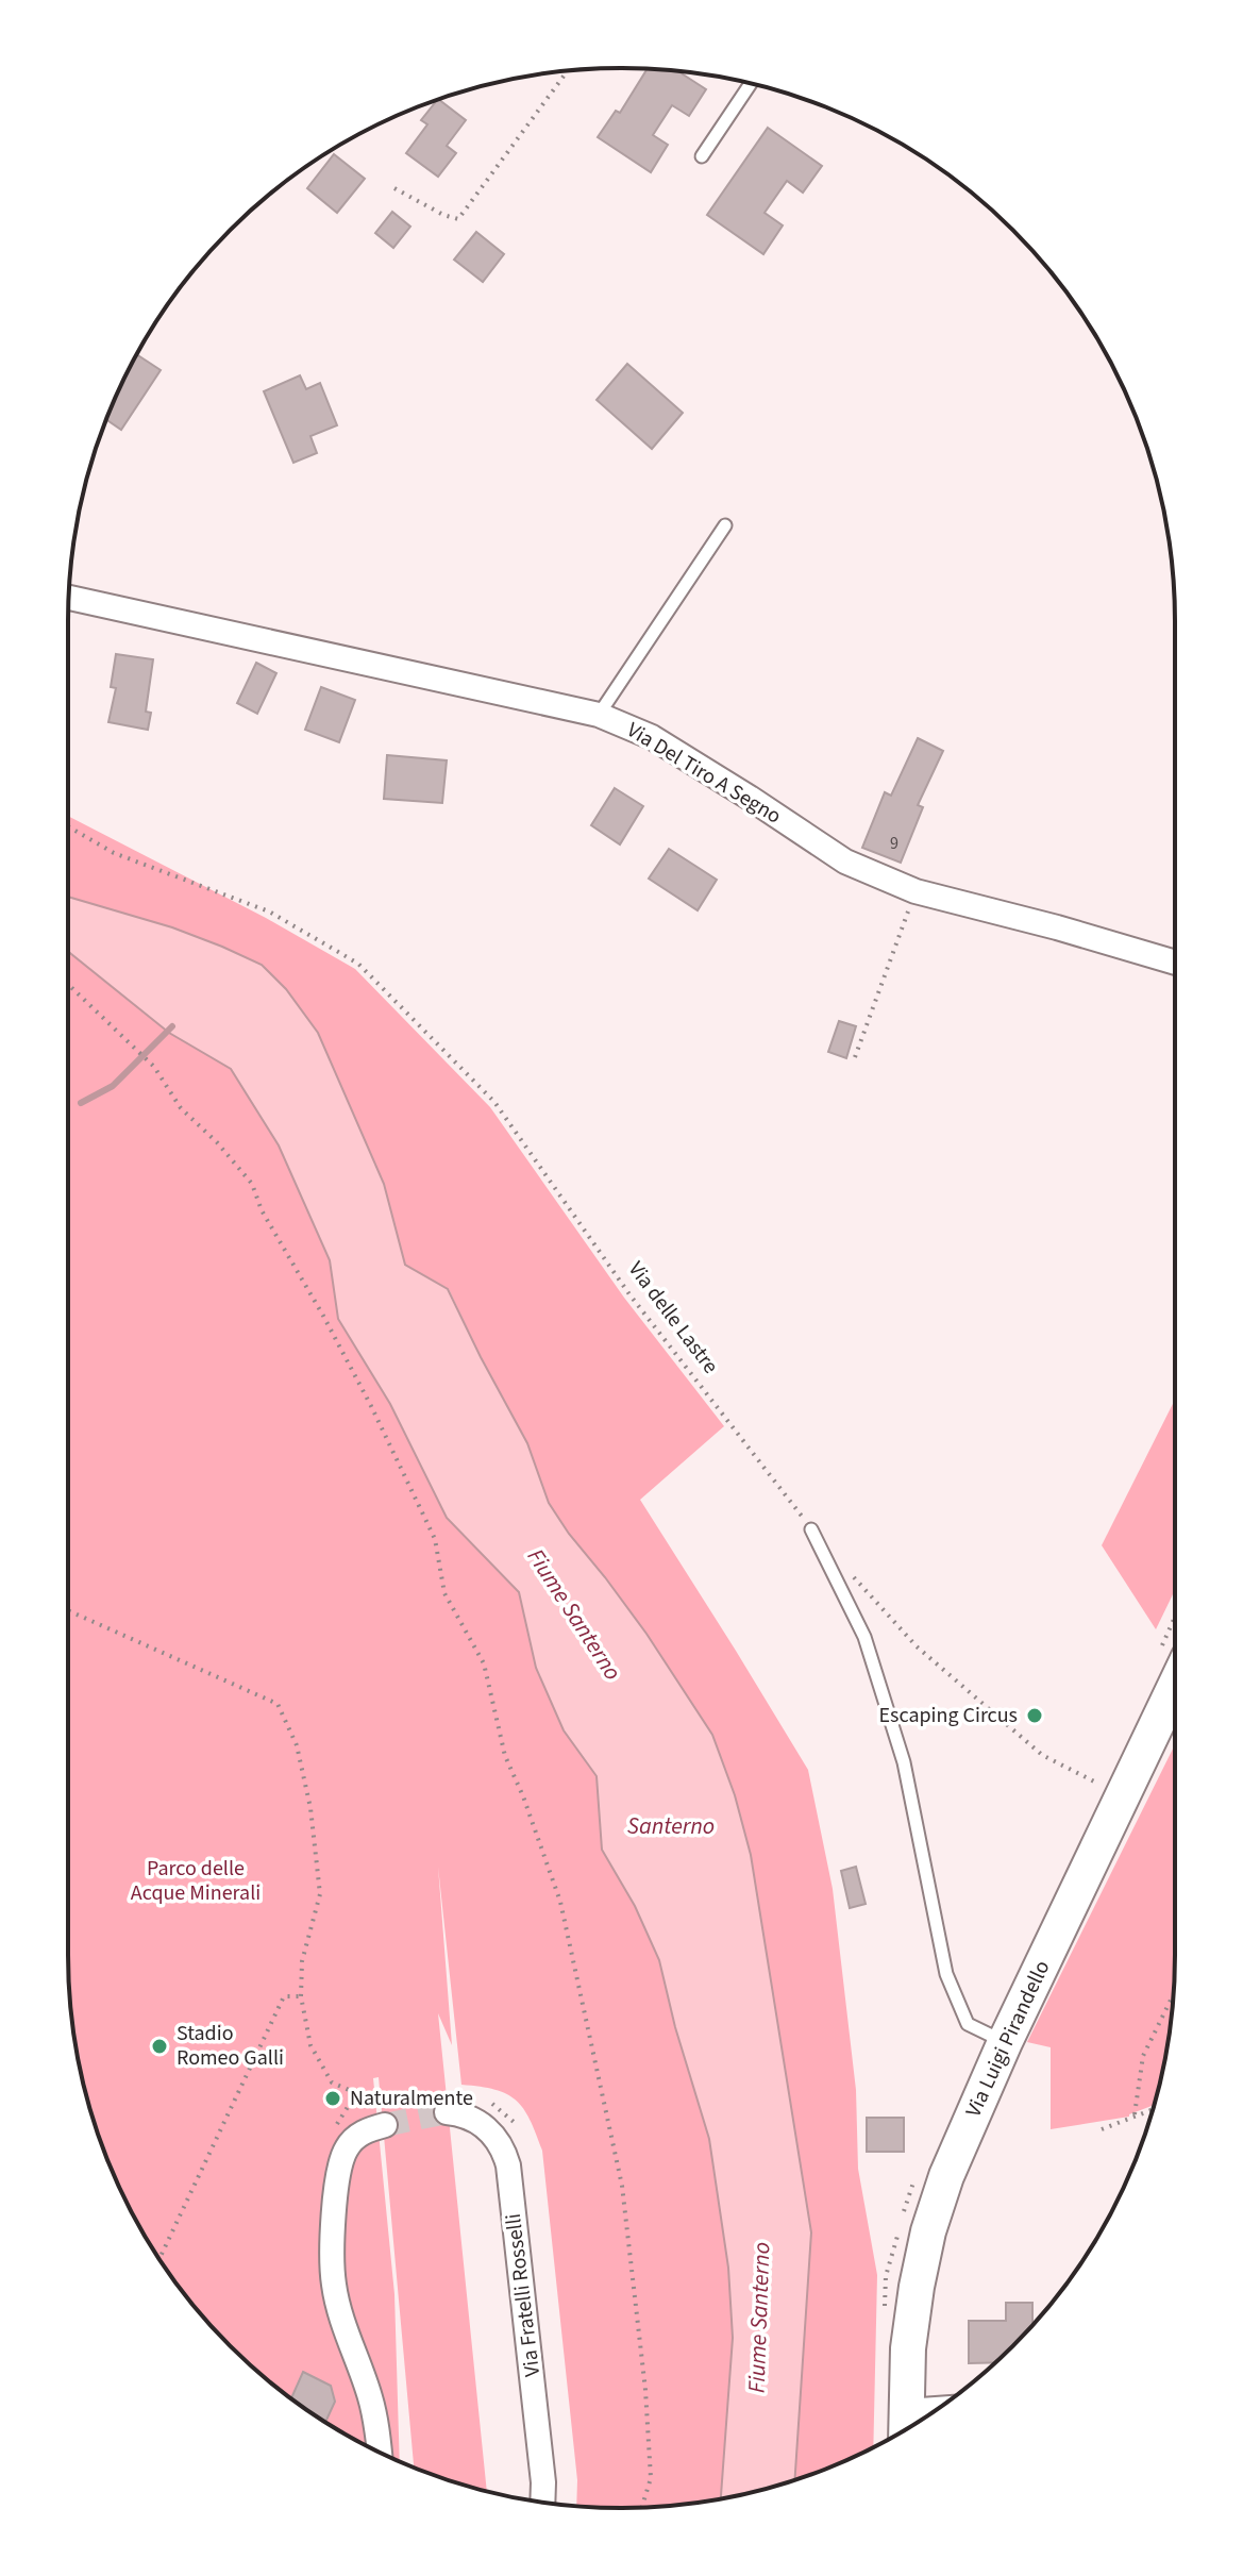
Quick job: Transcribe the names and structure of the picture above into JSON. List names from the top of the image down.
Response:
{
  "streets": {
    "street": ["Via Del Tiro A Segno", "Via Luigi Pirandello", "Via Fratelli Rosselli"],
    "path": ["Via delle Lastre"]
  },
  "water": ["Fiume Santerno", "Santerno"],
  "parks": ["Parco delle Acque Minerali"],
  "places": ["Escaping Circus", "Stadio Romeo Galli", "Naturalmente"],
  "house_numbers": ["9"]
}
